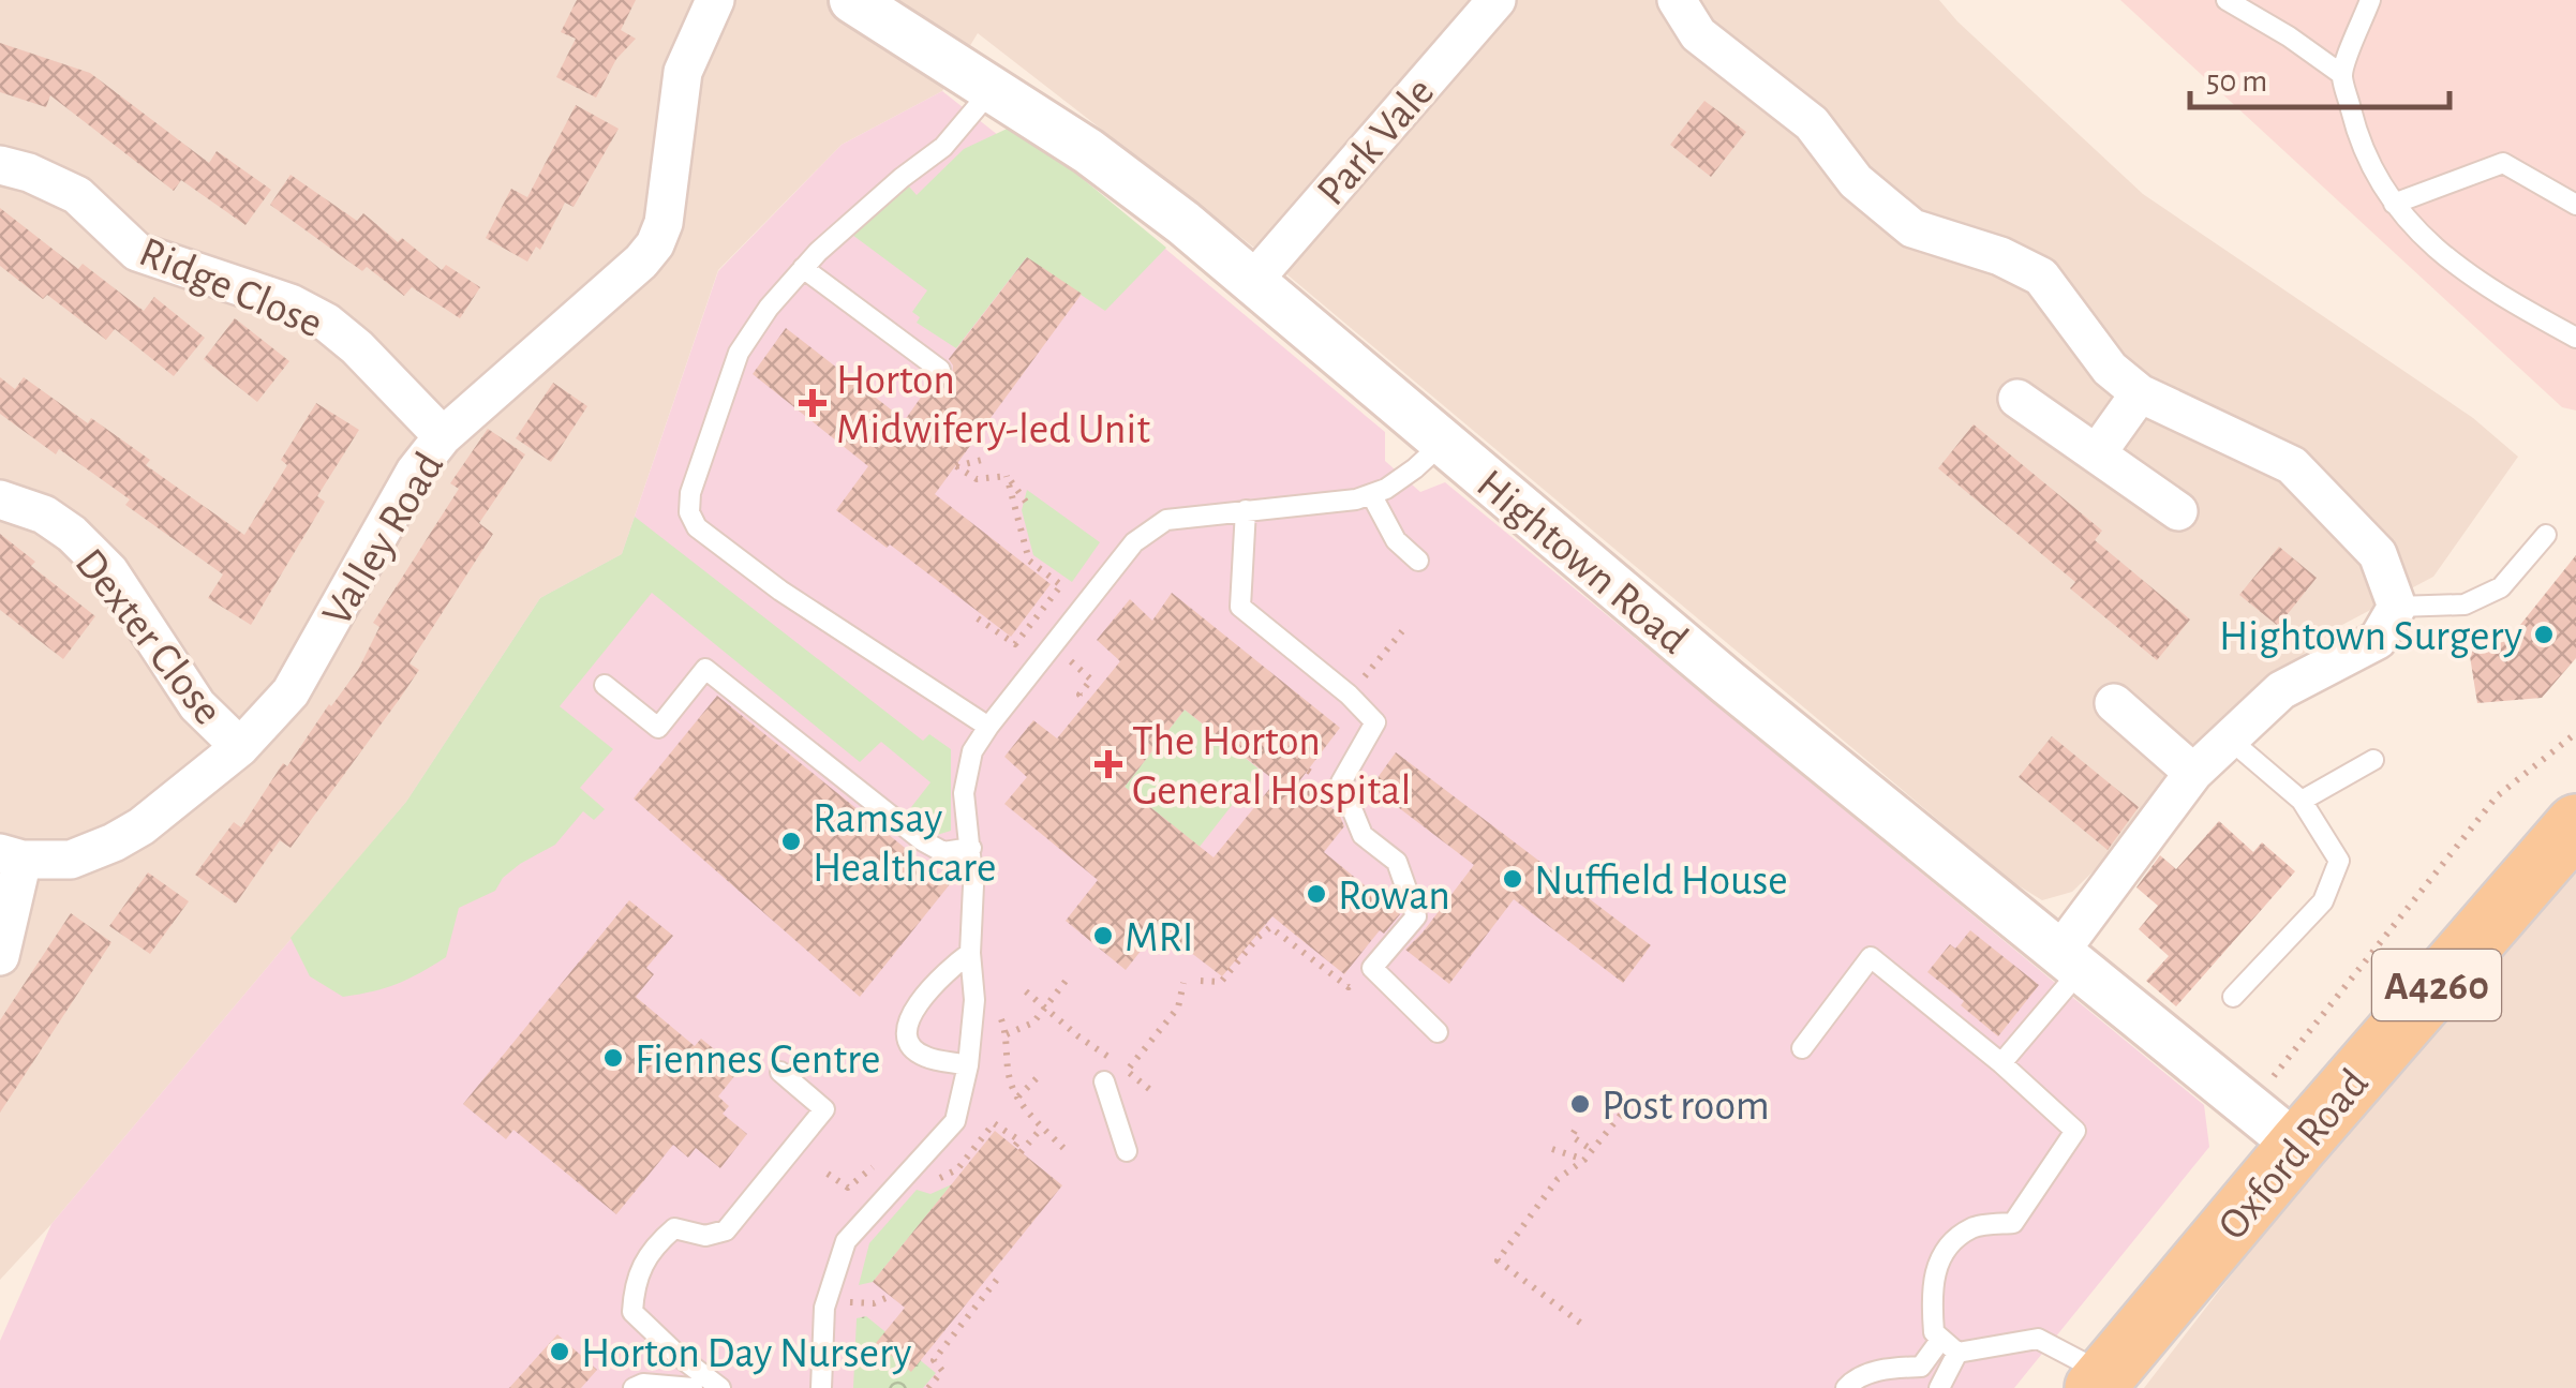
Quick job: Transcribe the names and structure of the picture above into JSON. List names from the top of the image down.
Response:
{
  "streets": {
    "main road": ["A4260", "Oxford Road"],
    "street": [
      "Park Vale",
      "Ridge Close",
      "Valley Road",
      "Hightown Road",
      "Dexter Close"
    ]
  },
  "crossings": [
    ["Park Vale", "Hightown Road"],
    ["Ridge Close", "Valley Road"],
    ["Valley Road", "Dexter Close"],
    ["Hightown Road", "Oxford Road"]
  ],
  "places": {
    "health": ["Horton Midwifery-led Unit", "The Horton General Hospital"],
    "other": [
      "Hightown Surgery",
      "Ramsay Healthcare",
      "Nuffield House",
      "Rowan",
      "MRI",
      "Fiennes Centre",
      "Post room",
      "Horton Day Nursery"
    ]
  },
  "scale_bar": "50 m"
}
